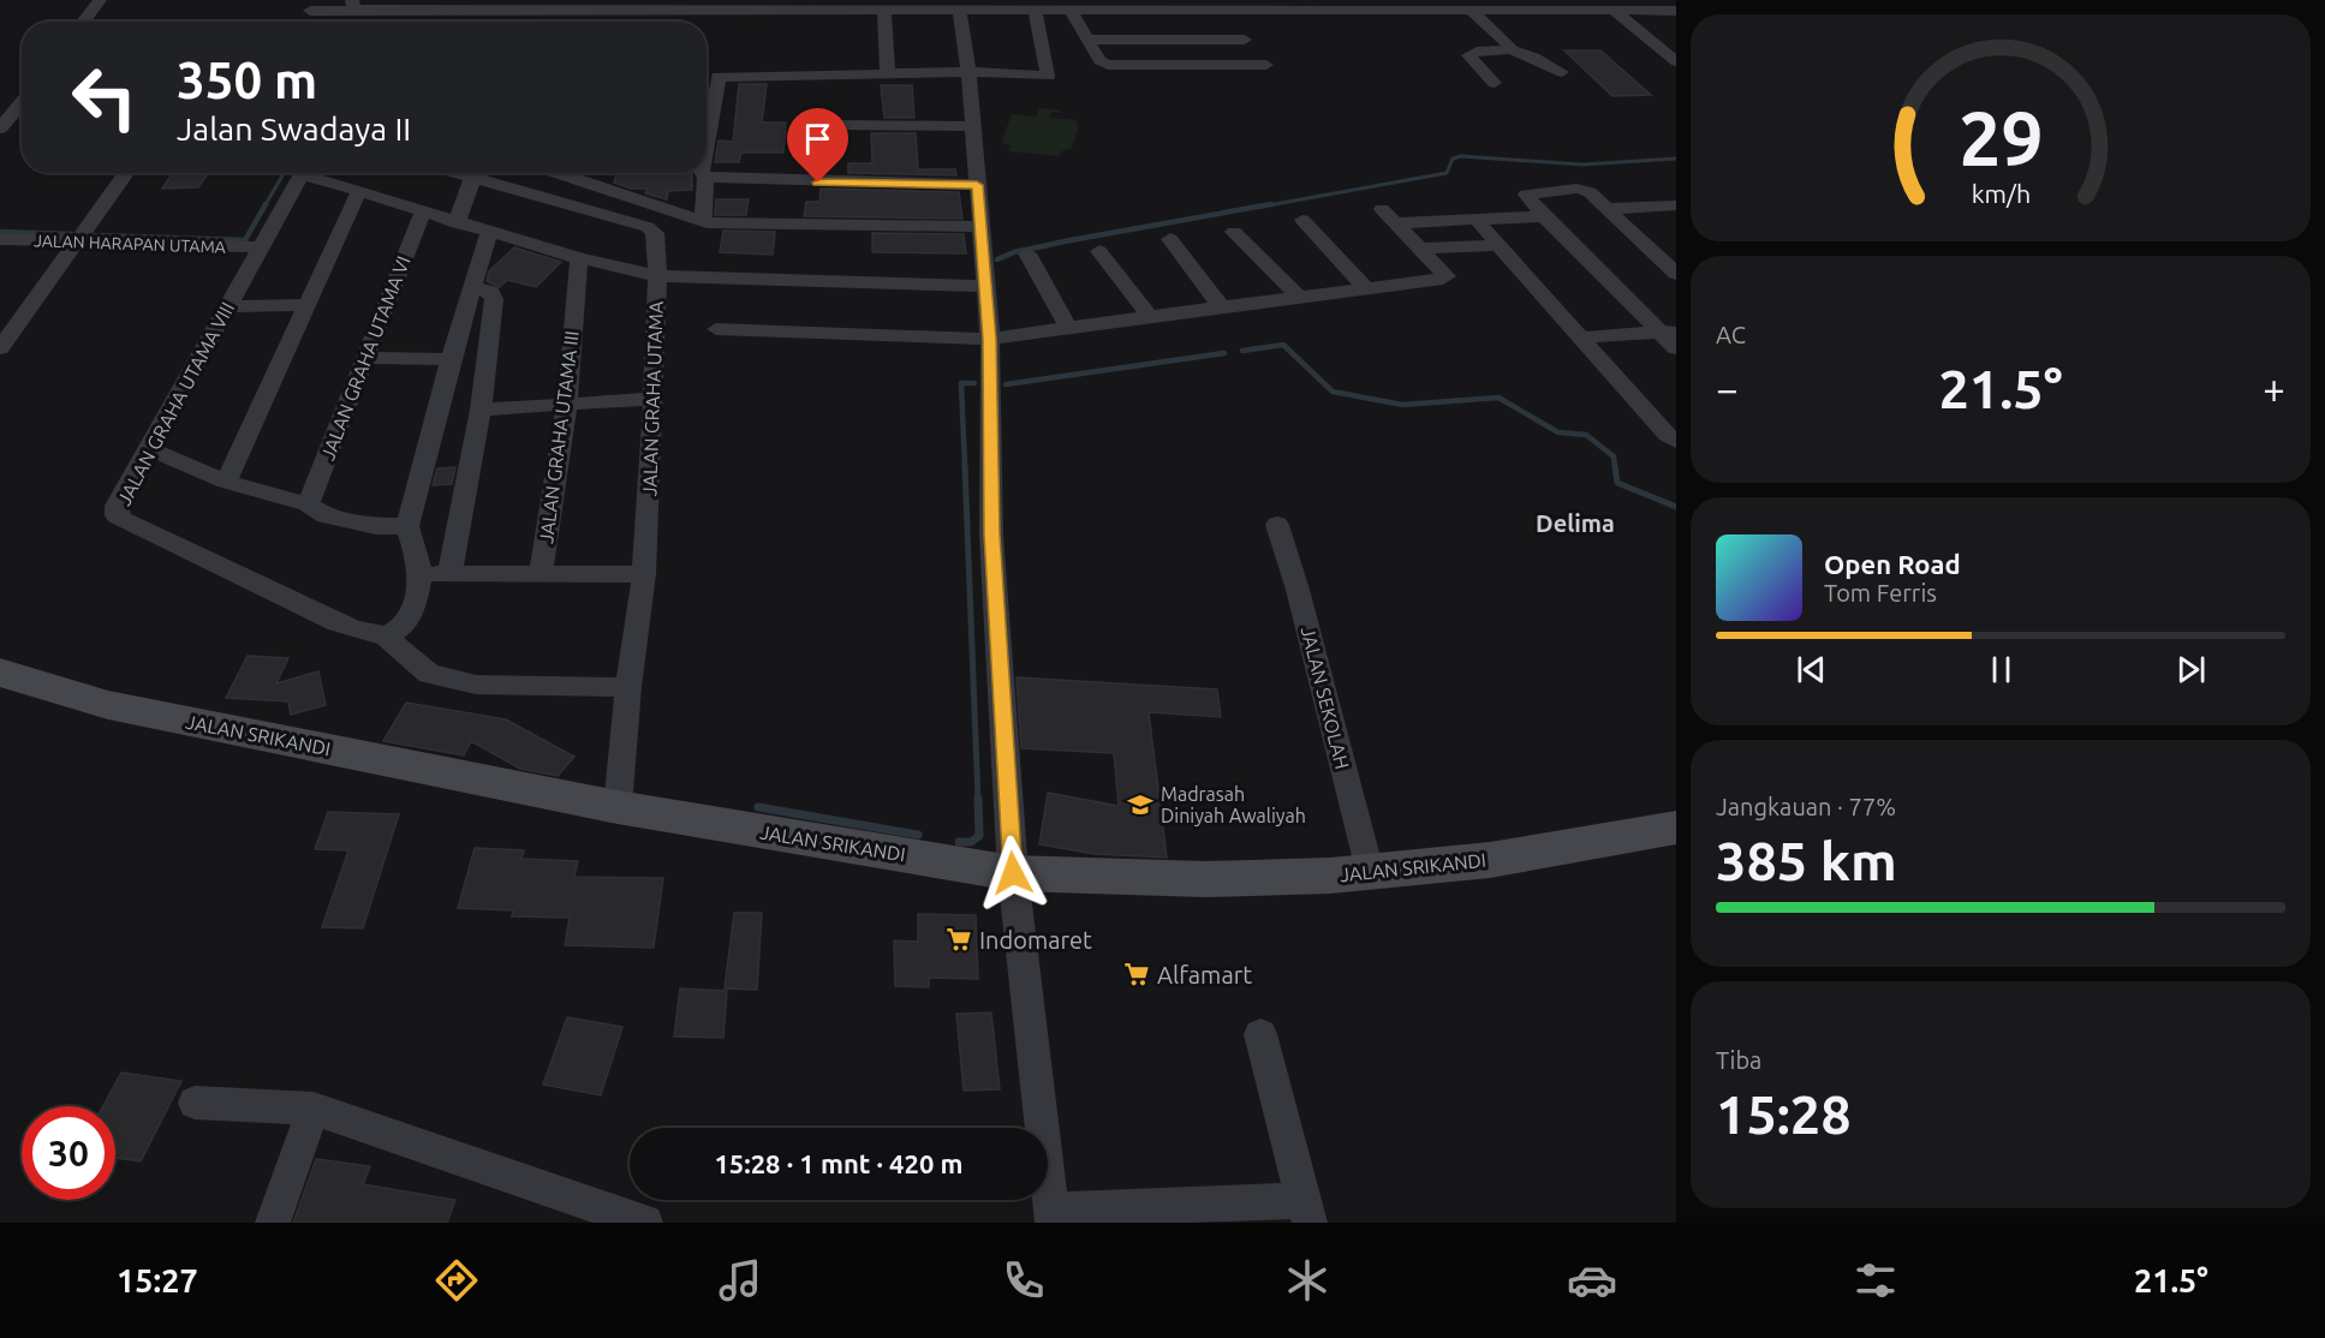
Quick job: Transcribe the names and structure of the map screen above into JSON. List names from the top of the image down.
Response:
{
  "streets": {
    "main road": ["JALAN SRIKANDI"],
    "street": [
      "JALAN HARAPAN UTAMA",
      "JALAN GRAHA UTAMA VI",
      "JALAN GRAHA UTAMA",
      "JALAN GRAHA UTAMA VIII",
      "JALAN GRAHA UTAMA III",
      "JALAN SEKOLAH"
    ]
  },
  "crossings": [
    ["JALAN HARAPAN UTAMA", "JALAN GRAHA UTAMA VIII"],
    ["JALAN GRAHA UTAMA", "JALAN SRIKANDI"],
    ["JALAN SEKOLAH", "JALAN SRIKANDI"]
  ],
  "districts": ["Delima"],
  "places": {
    "school or university": ["Madrasah Diniyah Awaliyah"],
    "supermarket": ["Indomaret", "Alfamart"]
  },
  "page": {
    "turn": ["350 m", "Jalan Swadaya II"],
    "tile": [
      "AC",
      ["Jangkauan · 77%", "385 km"],
      ["Tiba", "15:28"]
    ],
    "heat": ["−", "21.5°", "+"],
    "song": ["Open Road", "Tom Ferris"],
    "limit": "30",
    "trip": "15:28 · 1 mnt · 420 m",
    "tabs": ["15:27", "21.5°"],
    "gauge": ["29", "km/h"]
  }
}
